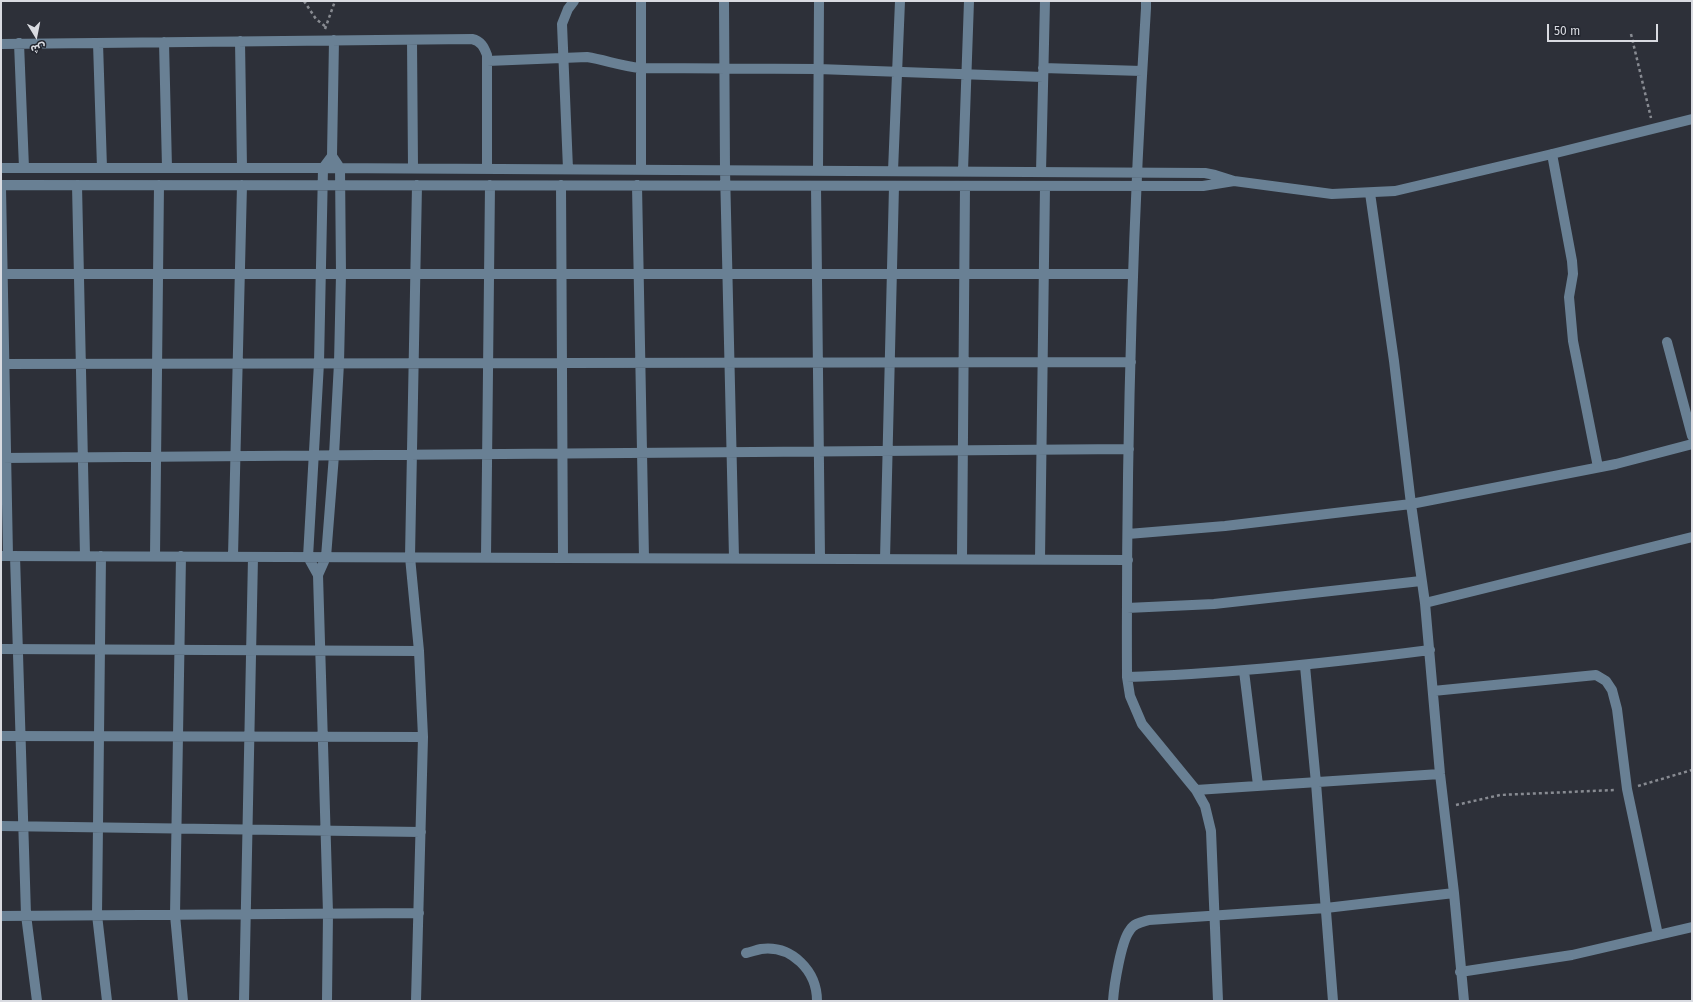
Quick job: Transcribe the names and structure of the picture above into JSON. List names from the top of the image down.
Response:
{
  "scale_bar": "50 m",
  "north": "bottom"
}
